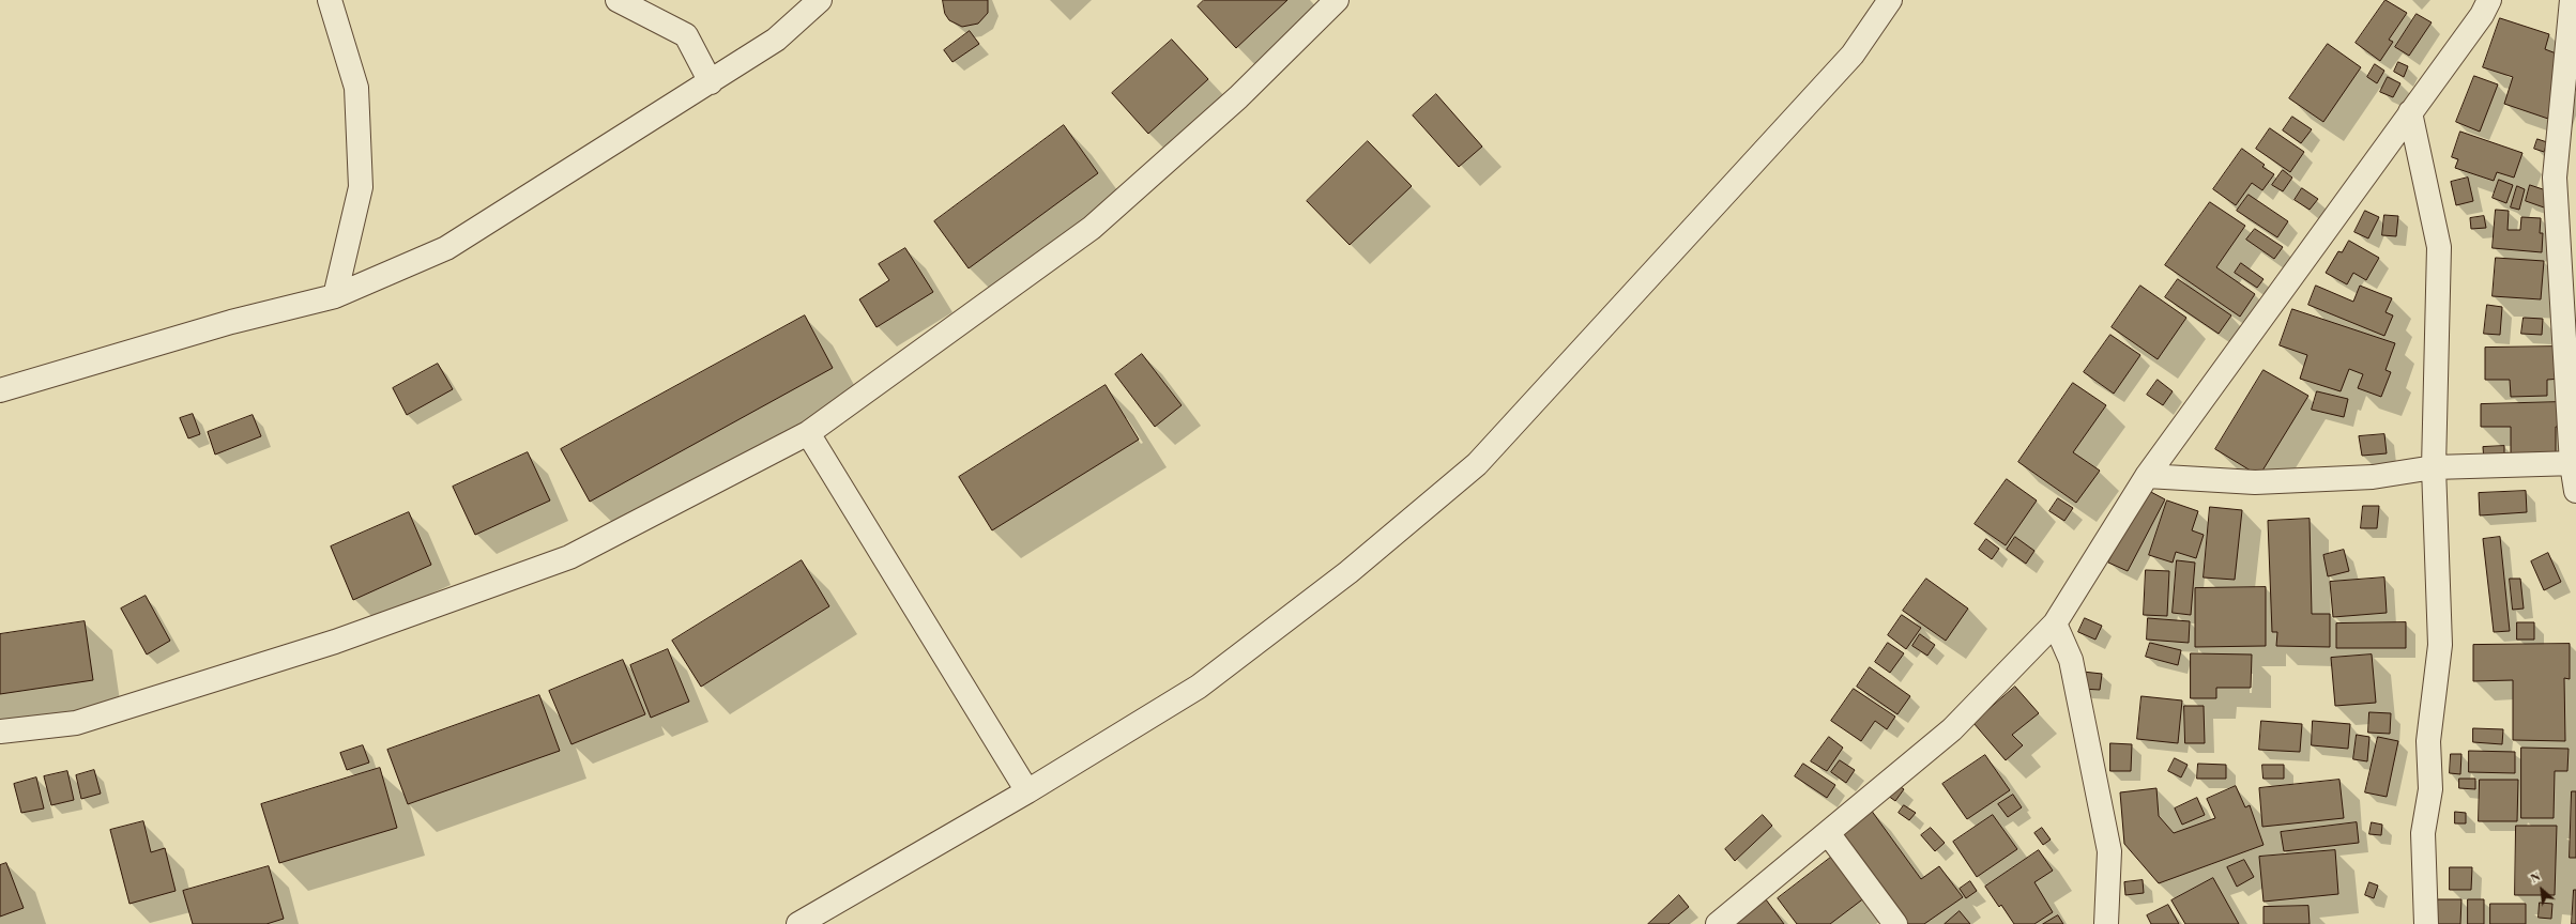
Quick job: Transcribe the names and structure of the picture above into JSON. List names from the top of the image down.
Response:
{
  "north": "top left"
}
